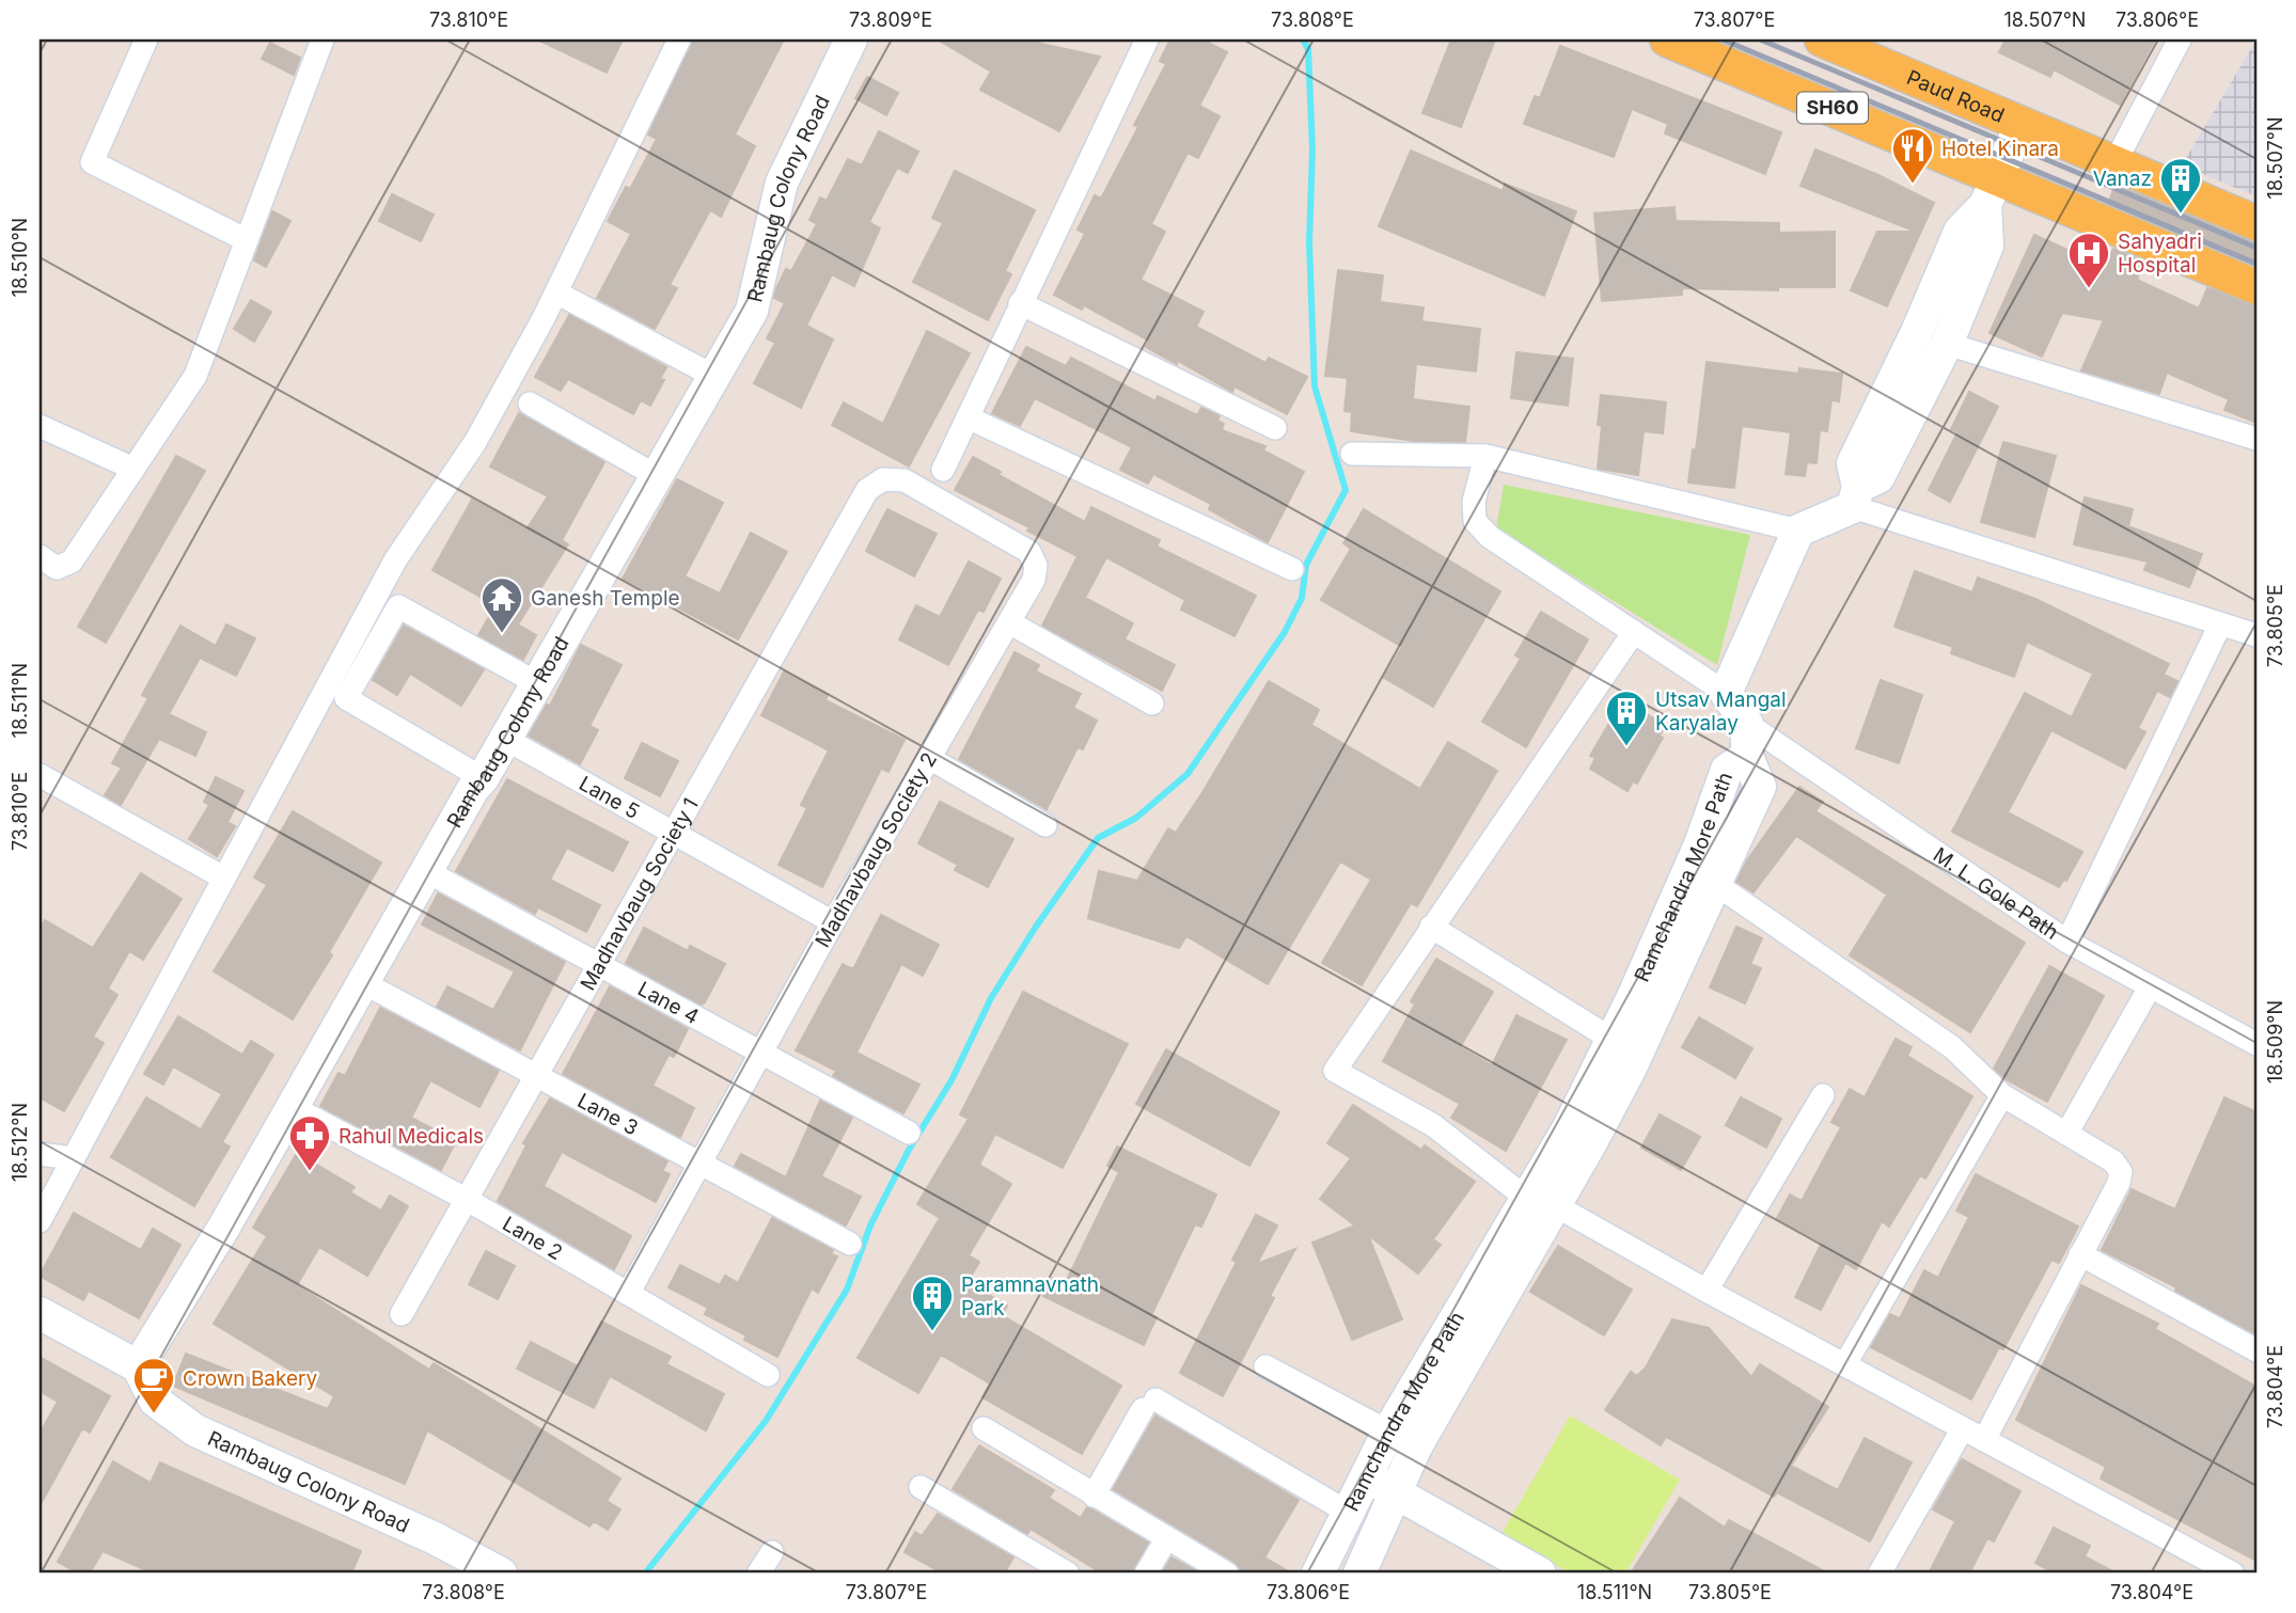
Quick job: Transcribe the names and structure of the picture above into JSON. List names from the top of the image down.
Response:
{
  "streets": {
    "main road": ["Paud Road", "SH60"],
    "street": [
      "Rambaug Colony Road",
      "Lane 5",
      "Madhavbaug Society 2",
      "Ramchandra More Path",
      "Madhavbaug Society 1",
      "M. L. Gole Path",
      "Lane 4",
      "Lane 3",
      "Lane 2"
    ]
  },
  "crossings": [
    ["Rambaug Colony Road", "Lane 5"],
    ["Rambaug Colony Road", "Lane 4"],
    ["Rambaug Colony Road", "Lane 3"],
    ["Rambaug Colony Road", "Lane 2"],
    ["Lane 5", "Madhavbaug Society 2"],
    ["Lane 5", "Madhavbaug Society 1"],
    ["Madhavbaug Society 2", "Madhavbaug Society 1"],
    ["Madhavbaug Society 2", "Lane 4"],
    ["Madhavbaug Society 2", "Lane 3"],
    ["Madhavbaug Society 2", "Lane 2"],
    ["Madhavbaug Society 1", "Lane 4"],
    ["Madhavbaug Society 1", "Lane 3"],
    ["Madhavbaug Society 1", "Lane 2"]
  ],
  "places": {
    "restaurant": ["Hotel Kinara"],
    "building": ["Vanaz", "Utsav Mangal Karyalay", "Paramnavnath Park"],
    "hospital": ["Sahyadri Hospital"],
    "temple": ["Ganesh Temple"],
    "pharmacy": ["Rahul Medicals"],
    "cafe": ["Crown Bakery"]
  },
  "coordinates": [
    "73.810°E",
    "73.809°E",
    "73.808°E",
    "73.807°E",
    "18.507°N",
    "73.806°E",
    "18.510°N",
    "73.805°E",
    "18.511°N",
    "18.509°N",
    "18.512°N",
    "73.804°E"
  ]
}
